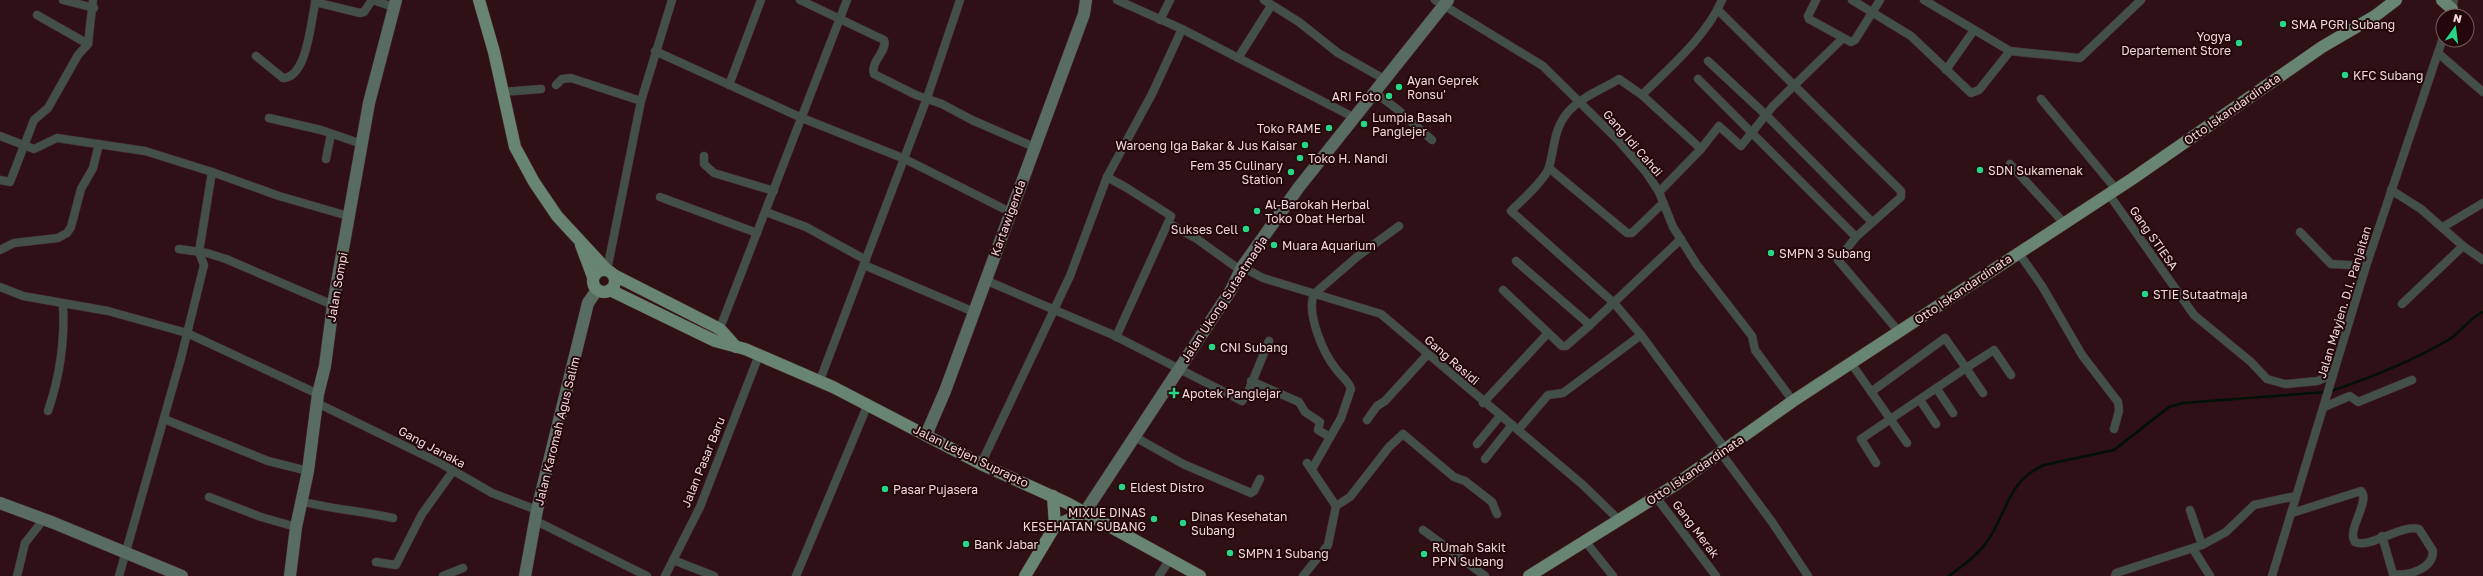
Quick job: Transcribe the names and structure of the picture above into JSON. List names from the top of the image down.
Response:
{
  "streets": {
    "main road": ["Otto Iskandardinata", "Jalan Letjen Suprapto"],
    "street": [
      "Gang Idi Cahdi",
      "Kartawigenda",
      "Gang STIESA",
      "Jalan Sompi",
      "Jalan Ukong Sutaatmadja",
      "Jalan Mayjen. D.I. Panjaitan",
      "Gang Rasidi",
      "Jalan Karomah Agus Salim",
      "Gang Janaka",
      "Jalan Pasar Baru",
      "Gang Merak"
    ]
  },
  "crossings": [
    ["Otto Iskandardinata", "Gang Idi Cahdi"],
    ["Otto Iskandardinata", "Gang STIESA"],
    ["Otto Iskandardinata", "Gang Rasidi"],
    ["Otto Iskandardinata", "Gang Merak"],
    ["Gang Idi Cahdi", "Jalan Ukong Sutaatmadja"],
    ["Kartawigenda", "Jalan Letjen Suprapto"],
    ["Gang STIESA", "Jalan Mayjen. D.I. Panjaitan"],
    ["Jalan Sompi", "Gang Janaka"],
    ["Jalan Ukong Sutaatmadja", "Gang Rasidi"],
    ["Jalan Ukong Sutaatmadja", "Jalan Letjen Suprapto"],
    ["Jalan Karomah Agus Salim", "Gang Janaka"],
    ["Jalan Karomah Agus Salim", "Jalan Letjen Suprapto"],
    ["Jalan Letjen Suprapto", "Jalan Pasar Baru"]
  ],
  "places": {
    "other": [
      "SMA PGRI Subang",
      "Yogya Departement Store",
      "KFC Subang",
      "Ayan Geprek Ronsu'",
      "ARI Foto",
      "Lumpia Basah Panglejer",
      "Toko RAME",
      "Waroeng Iga Bakar & Jus Kaisar",
      "Toko H. Nandi",
      "SDN Sukamenak",
      "Fem 35 Culinary Station",
      "Al-Barokah Herbal Toko Obat Herbal",
      "Sukses Cell",
      "Muara Aquarium",
      "SMPN 3 Subang",
      "STIE Sutaatmaja",
      "CNI Subang",
      "Eldest Distro",
      "Pasar Pujasera",
      "MIXUE DINAS KESEHATAN SUBANG",
      "Dinas Kesehatan Subang",
      "Bank Jabar",
      "SMPN 1 Subang",
      "RUmah Sakit PPN Subang"
    ],
    "health": ["Apotek Panglejar"]
  },
  "north": "top"
}
